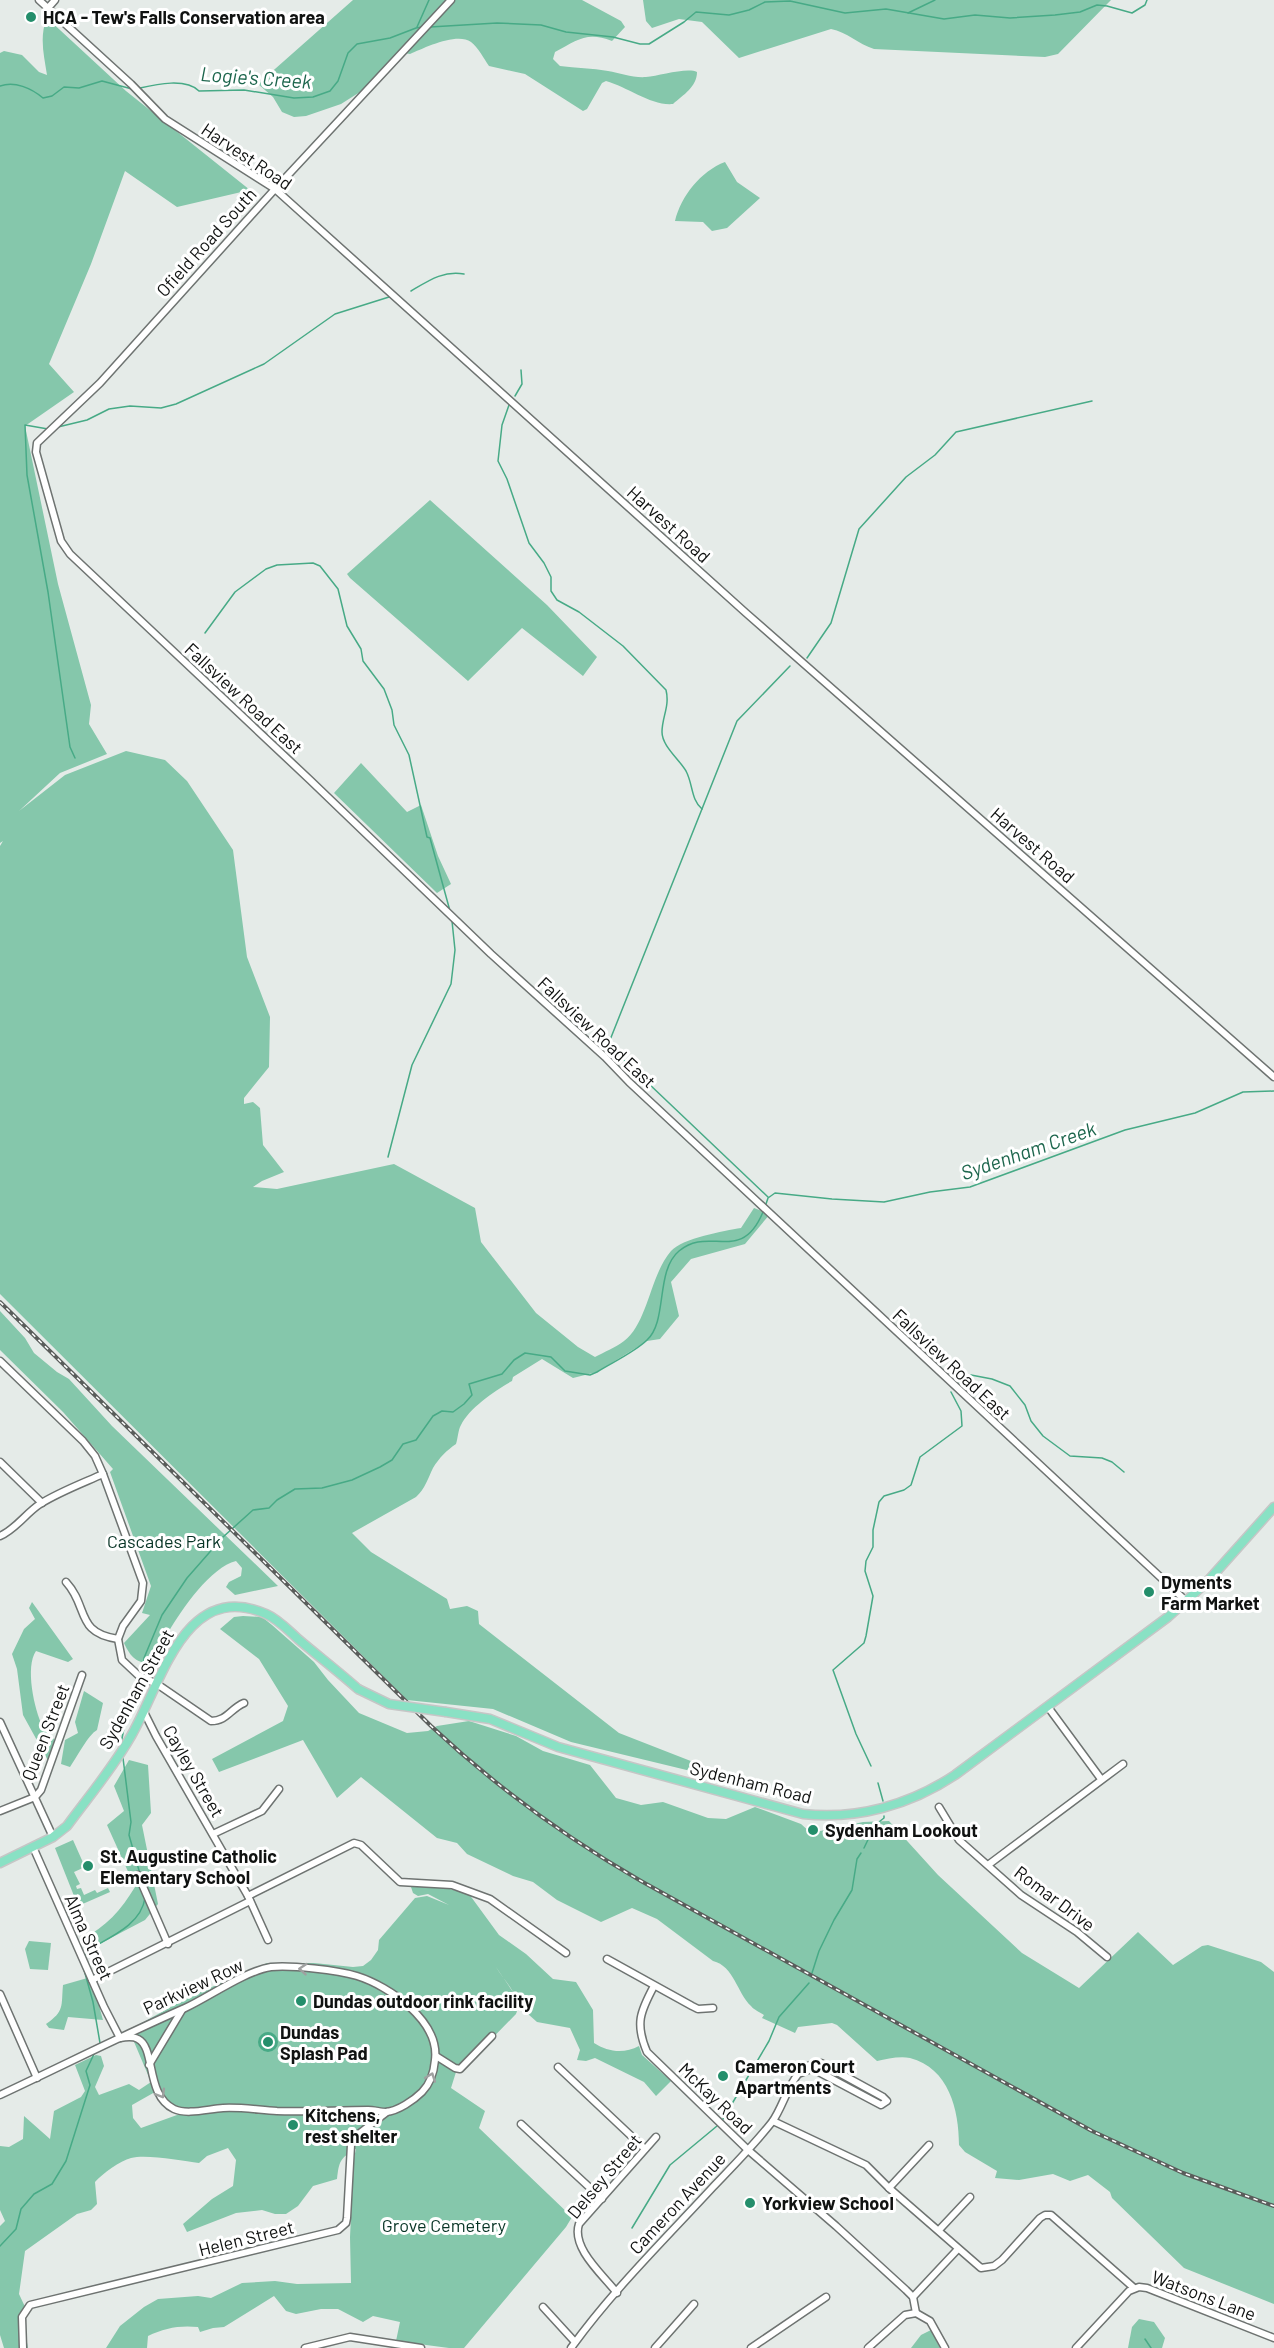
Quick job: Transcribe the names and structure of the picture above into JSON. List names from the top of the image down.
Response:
{
  "streets": {
    "main road": ["Sydenham Street", "Sydenham Road"],
    "street": [
      "Harvest Road",
      "Ofield Road South",
      "Fallsview Road East",
      "Queen Street",
      "Cayley Street",
      "Romar Drive",
      "Alma Street",
      "Parkview Row",
      "McKay Road",
      "Delsey Street",
      "Cameron Avenue",
      "Helen Street",
      "Watsons Lane"
    ]
  },
  "crossings": [
    ["Harvest Road", "Ofield Road South"],
    ["Ofield Road South", "Fallsview Road East"],
    ["Fallsview Road East", "Sydenham Road"],
    ["Sydenham Street", "Cayley Street"],
    ["Sydenham Street", "Sydenham Road"],
    ["Sydenham Street", "Alma Street"],
    ["Alma Street", "Parkview Row"],
    ["Parkview Row", "Helen Street"],
    ["McKay Road", "Cameron Avenue"],
    ["Delsey Street", "Cameron Avenue"]
  ],
  "one_way": ["Parkview Row"],
  "water": ["Logie's Creek", "Sydenham Creek"],
  "parks": ["Cascades Park", "Grove Cemetery"],
  "places": [
    "HCA - Tew's Falls Conservation area",
    "Dyments Farm Market",
    "Sydenham Lookout",
    "St. Augustine Catholic Elementary School",
    "Dundas outdoor rink facility",
    "Dundas Splash Pad",
    "Cameron Court Apartments",
    "Kitchens, rest shelter",
    "Yorkview School"
  ]
}
